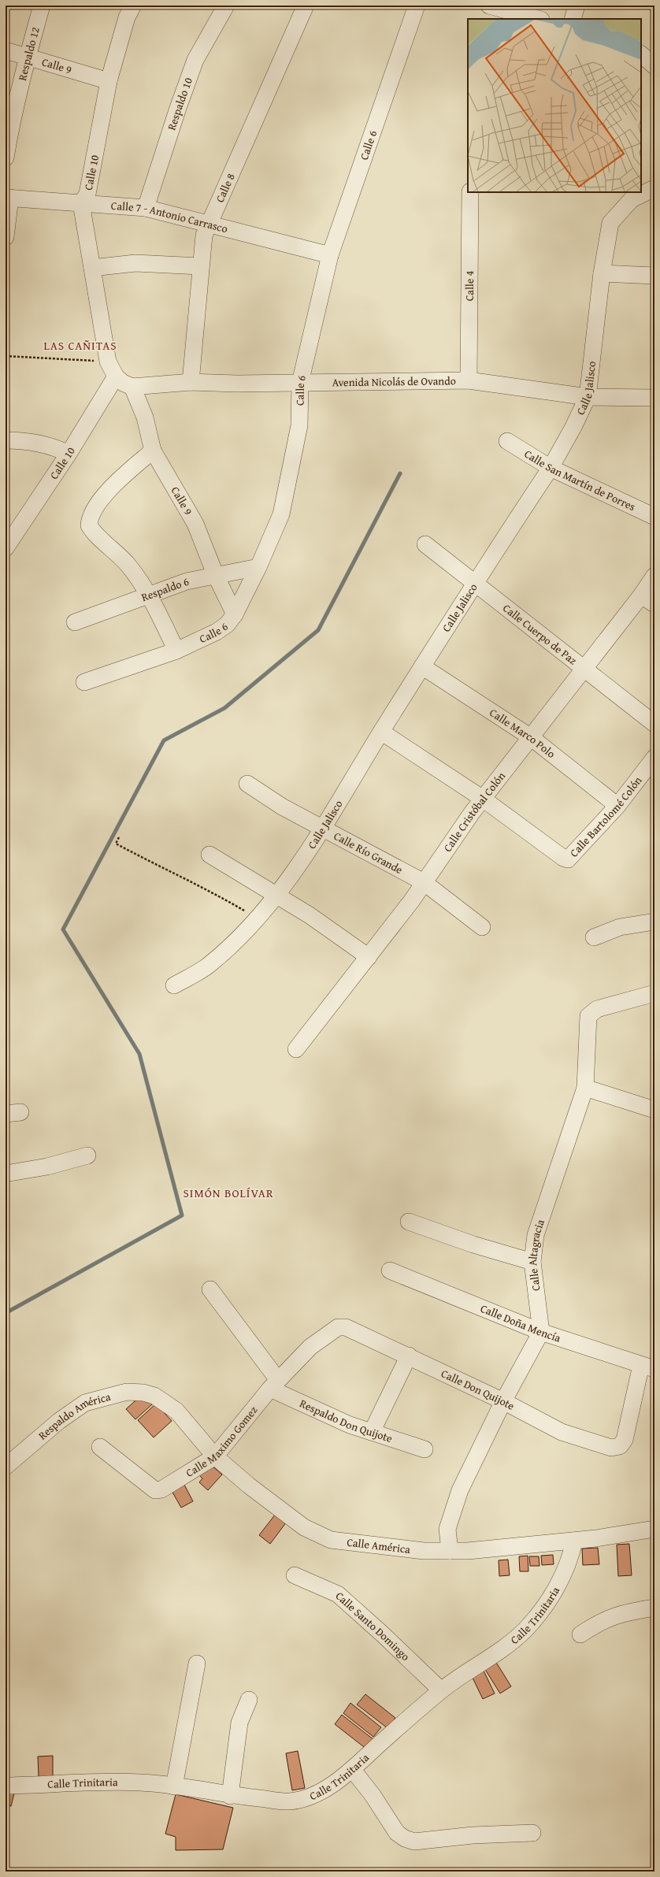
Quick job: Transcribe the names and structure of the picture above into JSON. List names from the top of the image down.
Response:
{
  "streets": {
    "street": [
      "Respaldo 12",
      "Calle 9",
      "Respaldo 10",
      "Calle 6",
      "Calle 10",
      "Calle 8",
      "Calle 7 - Antonio Carrasco",
      "Calle 4",
      "Avenida Nicolás de Ovando",
      "Calle Jalisco",
      "Calle San Martín de Porres",
      "Respaldo 6",
      "Calle Cuerpo de Paz",
      "Calle Marco Polo",
      "Calle Cristóbal Colón",
      "Calle Bartolomé Colón",
      "Calle Río Grande",
      "Calle Altagracia",
      "Calle Doña Mencía",
      "Calle Don Quijote",
      "Respaldo América",
      "Respaldo Don Quijote",
      "Calle Maximo Gomez",
      "Calle América",
      "Calle Trinitaria",
      "Calle Santo Domingo"
    ]
  },
  "crossings": [
    ["Respaldo 12", "Calle 9"],
    ["Calle 9", "Calle 6"],
    ["Calle 9", "Calle 10"],
    ["Calle 9", "Avenida Nicolás de Ovando"],
    ["Calle 9", "Respaldo 6"],
    ["Respaldo 10", "Calle 7 - Antonio Carrasco"],
    ["Calle 6", "Calle 7 - Antonio Carrasco"],
    ["Calle 6", "Avenida Nicolás de Ovando"],
    ["Calle 6", "Respaldo 6"],
    ["Calle 10", "Calle 7 - Antonio Carrasco"],
    ["Calle 10", "Avenida Nicolás de Ovando"],
    ["Calle 8", "Calle 7 - Antonio Carrasco"],
    ["Calle 8", "Avenida Nicolás de Ovando"],
    ["Calle 4", "Avenida Nicolás de Ovando"],
    ["Avenida Nicolás de Ovando", "Calle Jalisco"],
    ["Calle Jalisco", "Calle San Martín de Porres"],
    ["Calle Jalisco", "Calle Cuerpo de Paz"],
    ["Calle Jalisco", "Calle Marco Polo"],
    ["Calle Jalisco", "Calle Bartolomé Colón"],
    ["Calle Jalisco", "Calle Río Grande"],
    ["Calle Cuerpo de Paz", "Calle Cristóbal Colón"],
    ["Calle Marco Polo", "Calle Cristóbal Colón"],
    ["Calle Marco Polo", "Calle Bartolomé Colón"],
    ["Calle Cristóbal Colón", "Calle Bartolomé Colón"],
    ["Calle Cristóbal Colón", "Calle Río Grande"],
    ["Calle Altagracia", "Calle Doña Mencía"],
    ["Calle Doña Mencía", "Calle Don Quijote"],
    ["Calle Don Quijote", "Calle Maximo Gomez"],
    ["Respaldo América", "Calle América"],
    ["Respaldo Don Quijote", "Calle Maximo Gomez"],
    ["Calle Maximo Gomez", "Calle América"],
    ["Calle América", "Calle Trinitaria"],
    ["Calle Trinitaria", "Calle Santo Domingo"]
  ],
  "districts": ["LAS CAÑITAS", "SIMÓN BOLÍVAR"]
}
